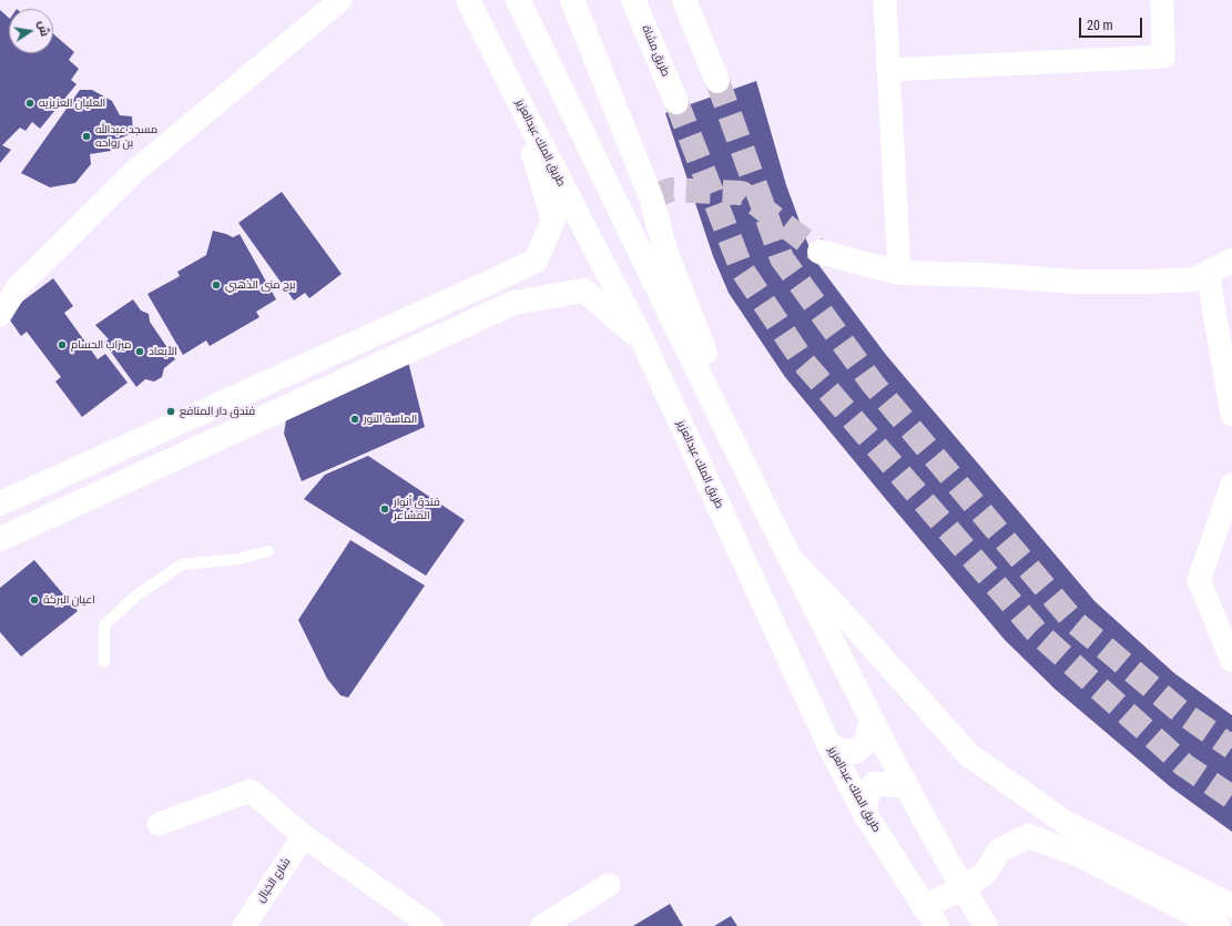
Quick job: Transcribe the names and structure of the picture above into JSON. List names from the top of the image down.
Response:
{
  "streets": {
    "main road": ["طريق مشاة", "طريق الملك عبدالعزيز"],
    "street": ["شارع الخيال"]
  },
  "places": [
    "العليان العزيزيه",
    "مسجد عبدالله بن رواحه",
    "برج منى الذهبي",
    "ميزاب الحسام",
    "الأبعاد",
    "فندق دار المنافع",
    "الماسة النور",
    "فندق أنوار المشاعر",
    "اعيان البركة"
  ],
  "scale_bar": "20 m",
  "north": "right"
}
